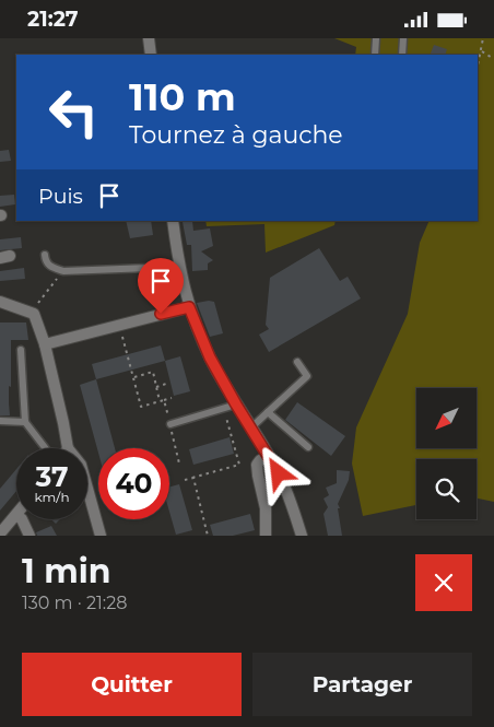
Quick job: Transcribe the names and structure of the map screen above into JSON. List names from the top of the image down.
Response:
{
  "north": "bottom left",
  "page": {
    "status": "21:27",
    "turn": ["110 m", "Tournez à gauche"],
    "then": "Puis",
    "speed": "37 km/h",
    "limit": "40",
    "heading": ["1 min", "130 m · 21:28"],
    "buttons": ["Quitter", "Partager"]
  }
}
